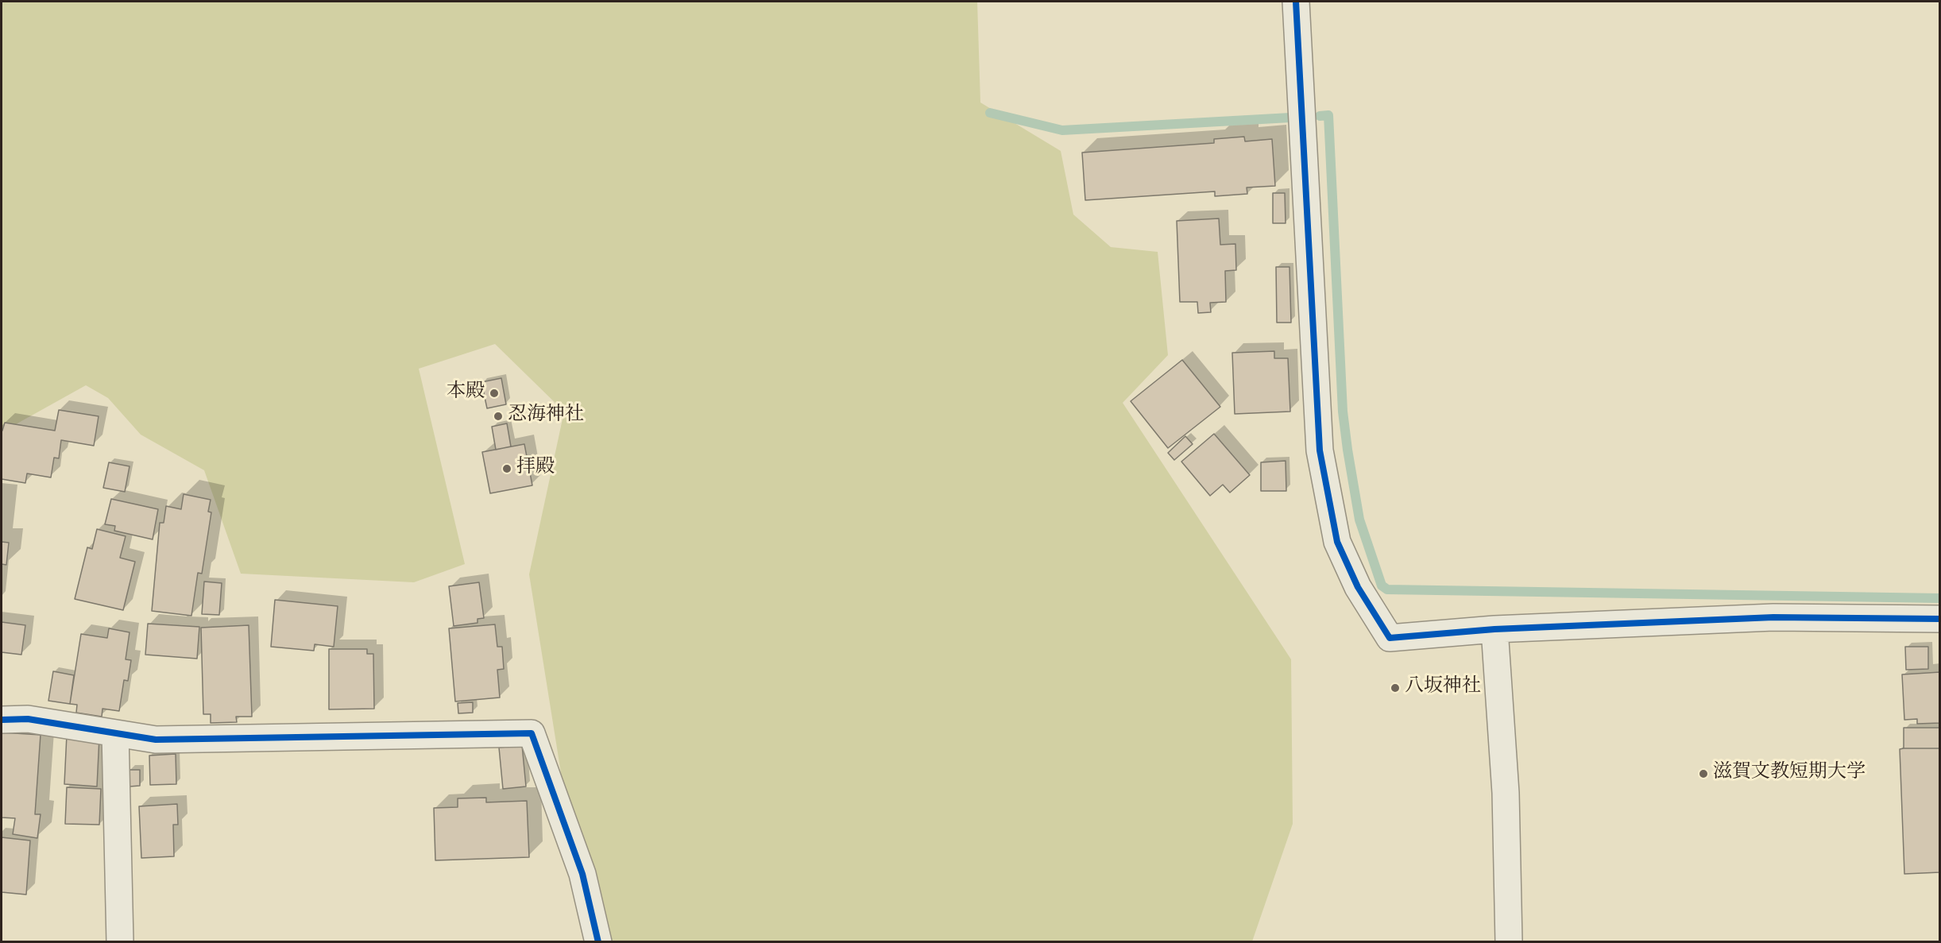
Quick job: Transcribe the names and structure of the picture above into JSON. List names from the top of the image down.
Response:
{
  "places": [
    "本殿",
    "忍海神社",
    "拝殿",
    "八坂神社",
    "滋賀文教短期大学"
  ]
}
